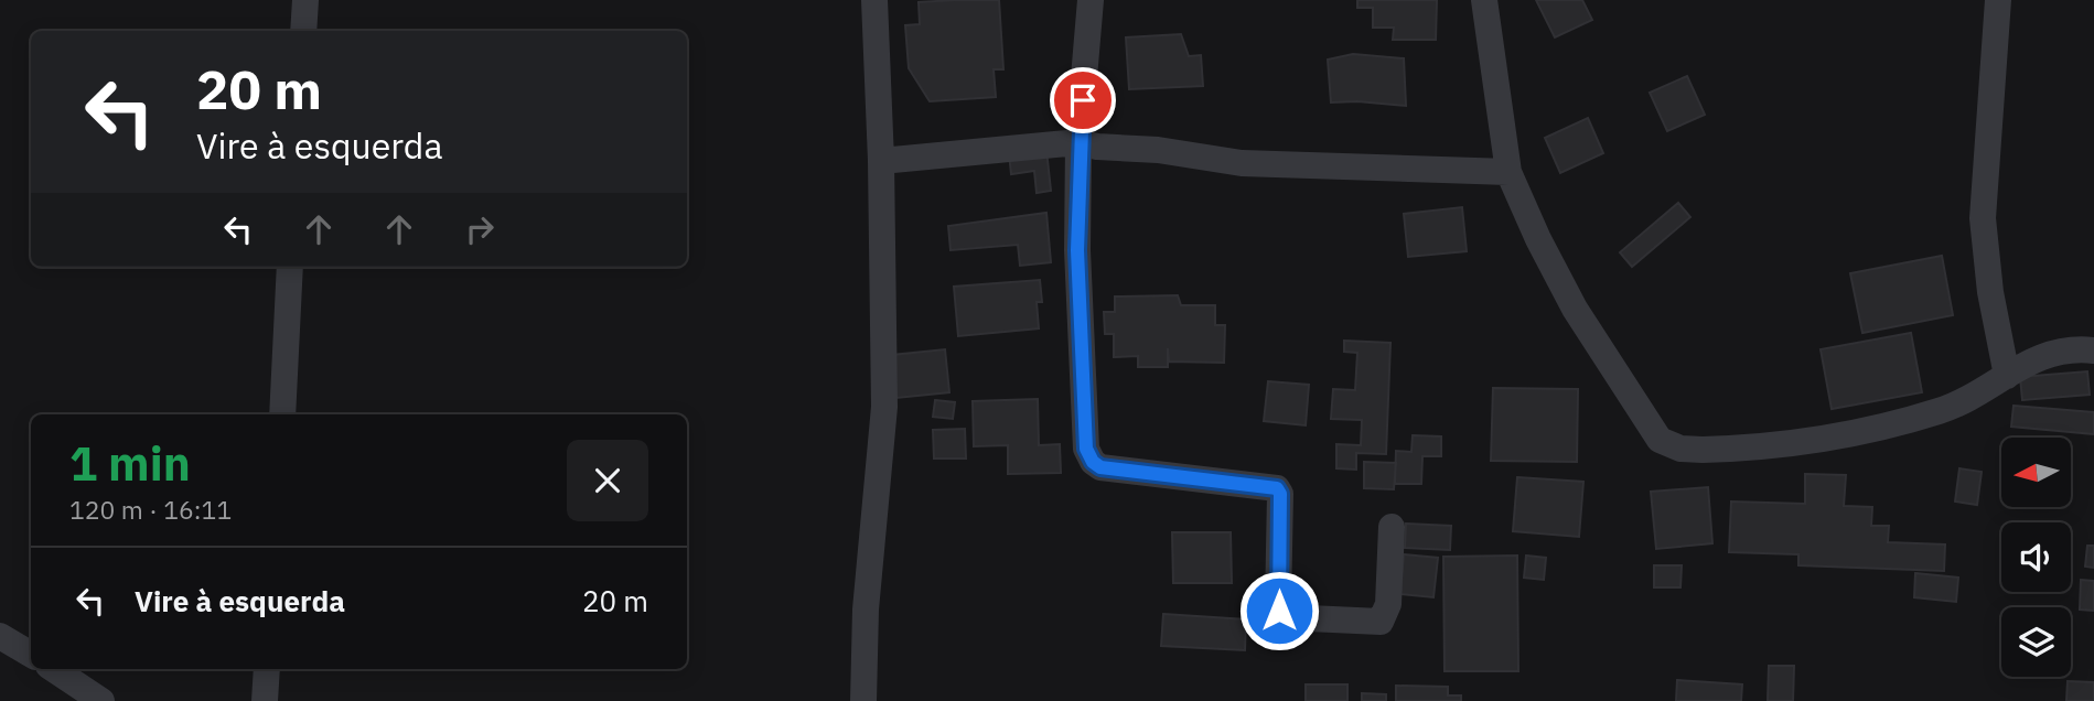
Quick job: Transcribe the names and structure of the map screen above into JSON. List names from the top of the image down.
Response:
{
  "north": "left",
  "page": {
    "turn": ["20 m", "Vire à esquerda"],
    "heading": ["1 min", "120 m · 16:11"],
    "list": [
      {
        "name": "Vire à esquerda",
        "value": "20 m"
      }
    ]
  }
}
